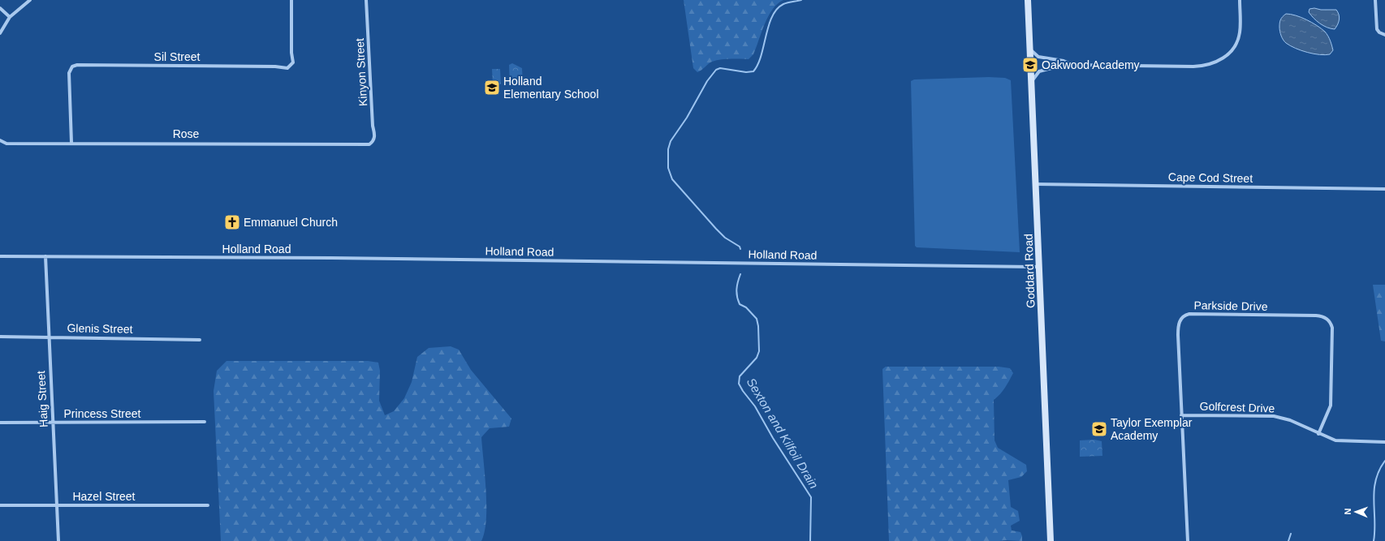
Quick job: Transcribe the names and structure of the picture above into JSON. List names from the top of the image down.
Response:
{
  "streets": {
    "main road": ["Goddard Road"],
    "street": [
      "Sil Street",
      "Kinyon Street",
      "Rose",
      "Cape Cod Street",
      "Holland Road",
      "Parkside Drive",
      "Glenis Street",
      "Haig Street",
      "Golfcrest Drive",
      "Princess Street",
      "Hazel Street"
    ]
  },
  "crossings": [
    ["Sil Street", "Rose"],
    ["Kinyon Street", "Rose"],
    ["Cape Cod Street", "Goddard Road"],
    ["Holland Road", "Goddard Road"],
    ["Holland Road", "Haig Street"],
    ["Parkside Drive", "Golfcrest Drive"],
    ["Glenis Street", "Haig Street"],
    ["Haig Street", "Princess Street"],
    ["Haig Street", "Hazel Street"]
  ],
  "water": ["Sexton and Kilfoil Drain"],
  "places": {
    "school or university": ["Oakwood Academy", "Holland Elementary School", "Taylor Exemplar Academy"],
    "church": ["Emmanuel Church"]
  },
  "north": "left"
}
